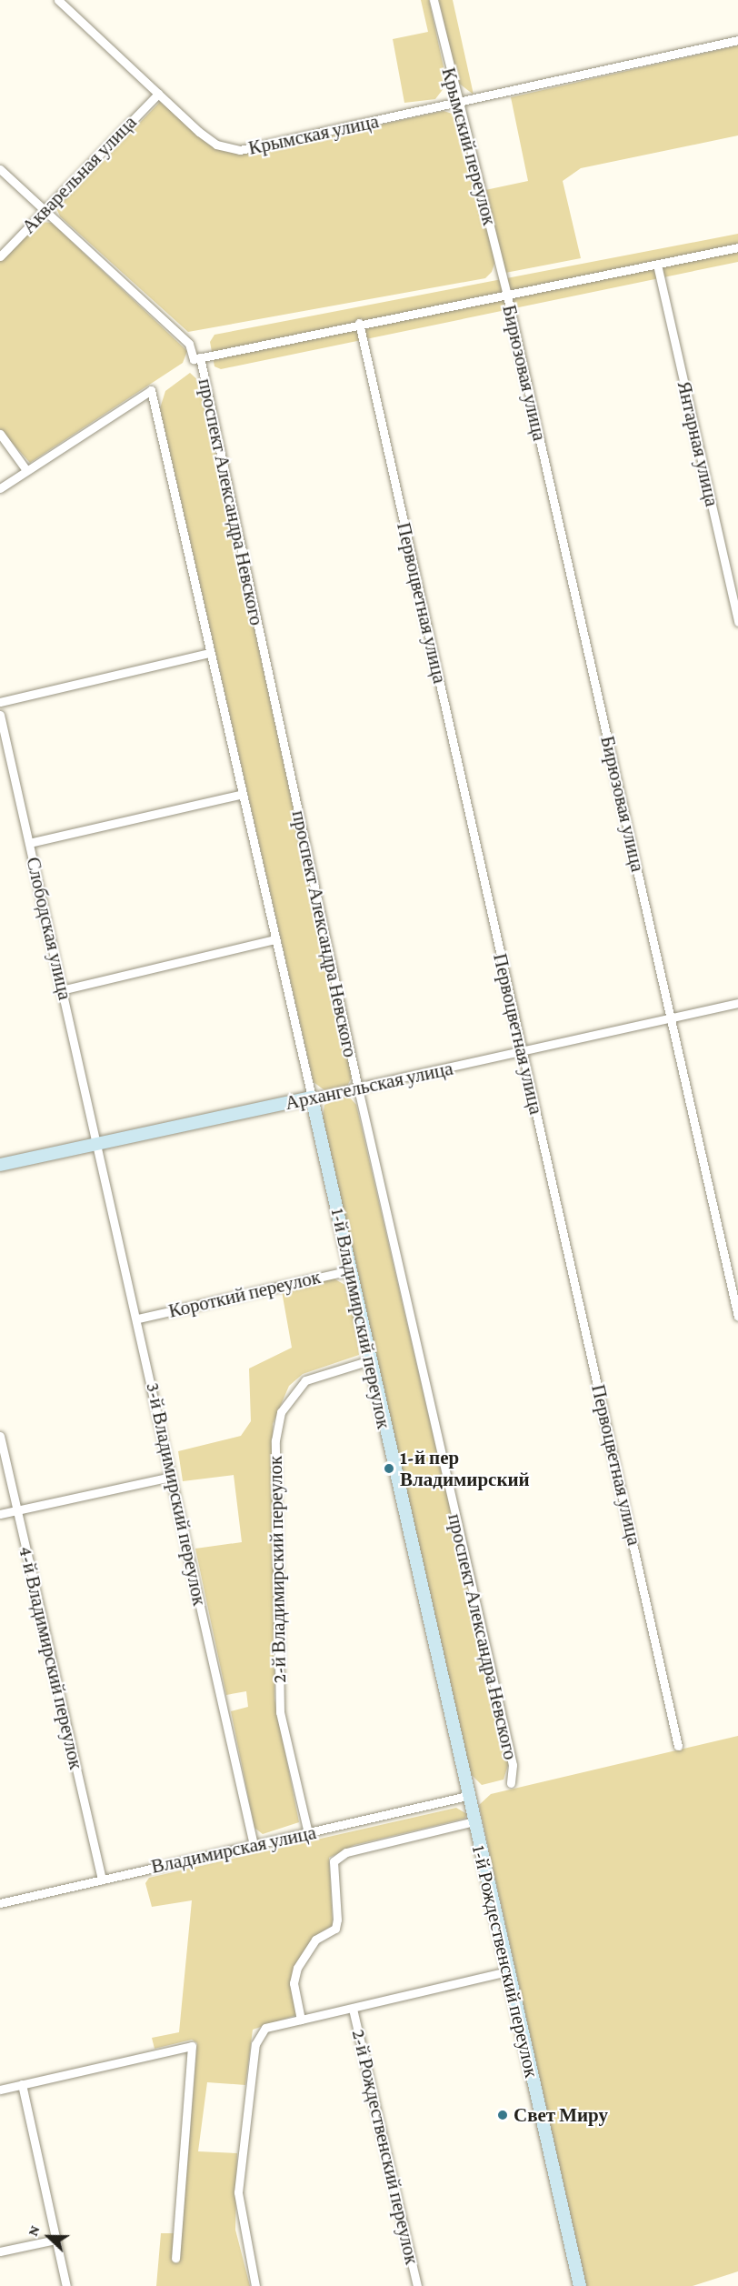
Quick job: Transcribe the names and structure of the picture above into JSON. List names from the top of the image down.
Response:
{
  "streets": {
    "street": [
      "Крымская улица",
      "Крымский переулок",
      "Акварельная улица",
      "Бирюзовая улица",
      "Янтарная улица",
      "проспект Александра Невского",
      "Первоцветная улица",
      "Слободская улица",
      "Архангельская улица",
      "Короткий переулок",
      "1-й Владимирский переулок",
      "3-й Владимирский переулок",
      "2-й Владимирский переулок",
      "4-й Владимирский переулок",
      "Владимирская улица",
      "1-й Рождественский переулок",
      "2-й Рождественский переулок"
    ]
  },
  "crossings": [
    ["Крымская улица", "Крымский переулок"],
    ["Крымская улица", "Акварельная улица"],
    ["Крымский переулок", "Бирюзовая улица"],
    ["Акварельная улица", "проспект Александра Невского"],
    ["Бирюзовая улица", "Архангельская улица"],
    ["проспект Александра Невского", "Архангельская улица"],
    ["Первоцветная улица", "Архангельская улица"],
    ["Слободская улица", "Архангельская улица"],
    ["Слободская улица", "3-й Владимирский переулок"],
    ["Архангельская улица", "1-й Владимирский переулок"],
    ["Архангельская улица", "3-й Владимирский переулок"],
    ["Короткий переулок", "1-й Владимирский переулок"],
    ["Короткий переулок", "3-й Владимирский переулок"],
    ["1-й Владимирский переулок", "2-й Владимирский переулок"],
    ["1-й Владимирский переулок", "Владимирская улица"],
    ["1-й Владимирский переулок", "1-й Рождественский переулок"],
    ["3-й Владимирский переулок", "Владимирская улица"],
    ["2-й Владимирский переулок", "Владимирская улица"],
    ["4-й Владимирский переулок", "Владимирская улица"],
    ["Владимирская улица", "1-й Рождественский переулок"]
  ],
  "places": ["1-й пер Владимирский", "Свет Миру"],
  "north": "left"
}
